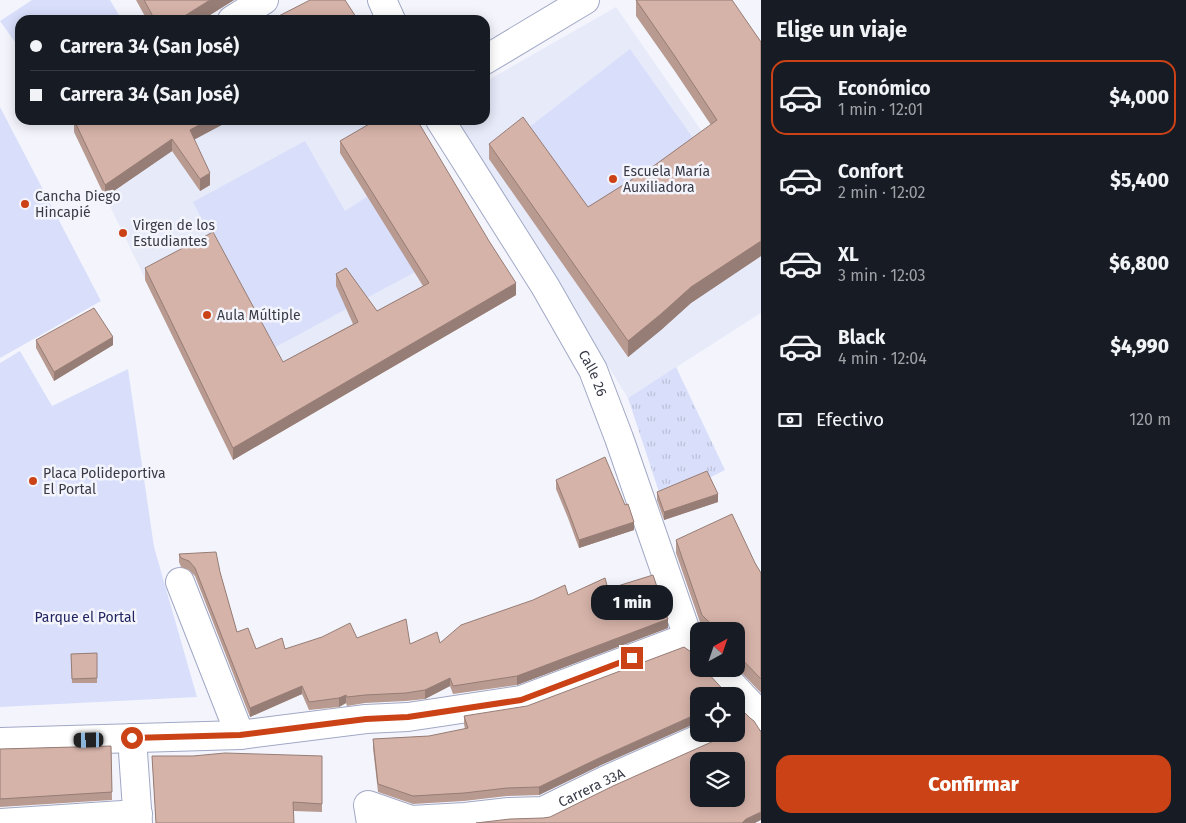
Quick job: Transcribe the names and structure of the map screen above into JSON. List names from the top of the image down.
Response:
{
  "streets": {
    "street": ["Calle 26", "Carrera 33A"]
  },
  "parks": ["Parque el Portal"],
  "places": [
    "Escuela María Auxiliadora",
    "Cancha Diego Hincapié",
    "Virgen de los Estudiantes",
    "Aula Múltiple",
    "Placa Polideportiva El Portal"
  ],
  "north": "top right",
  "page": {
    "heading": "Elige un viaje",
    "banner": ["Carrera 34 (San José)", "Carrera 34 (San José)"],
    "list": [
      {
        "name": "Económico",
        "note": "1 min · 12:01",
        "value": "$4,000"
      },
      {
        "name": "Confort",
        "note": "2 min · 12:02",
        "value": "$5,400"
      },
      {
        "name": "XL",
        "note": "3 min · 12:03",
        "value": "$6,800"
      },
      {
        "name": "Black",
        "note": "4 min · 12:04",
        "value": "$4,990"
      }
    ],
    "pay": ["Efectivo", "120 m"],
    "bubble": "1 min",
    "buttons": "Confirmar"
  }
}
